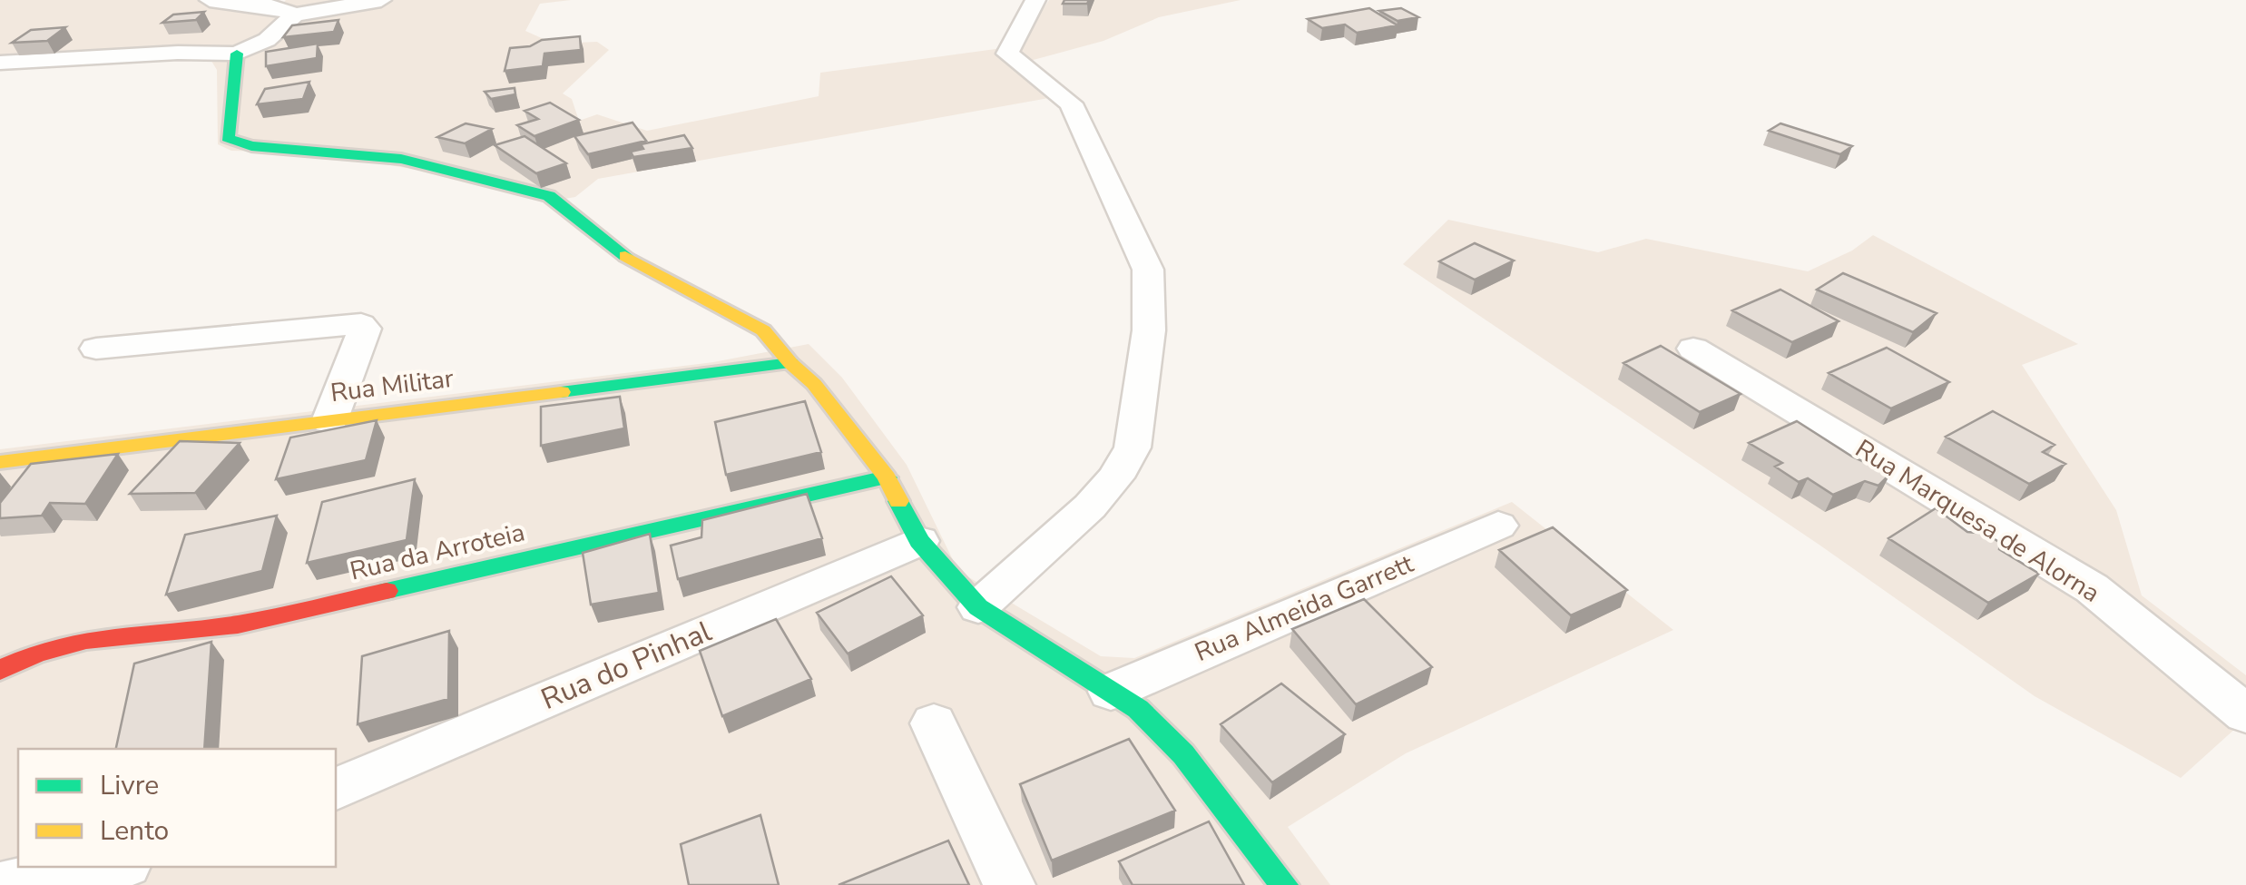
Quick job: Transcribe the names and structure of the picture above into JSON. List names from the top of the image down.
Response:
{
  "streets": {
    "street": [
      "Rua Militar",
      "Rua Marquesa de Alorna",
      "Rua da Arroteia",
      "Rua Almeida Garrett",
      "Rua do Pinhal"
    ]
  },
  "legend": ["Livre", "Lento"]
}
